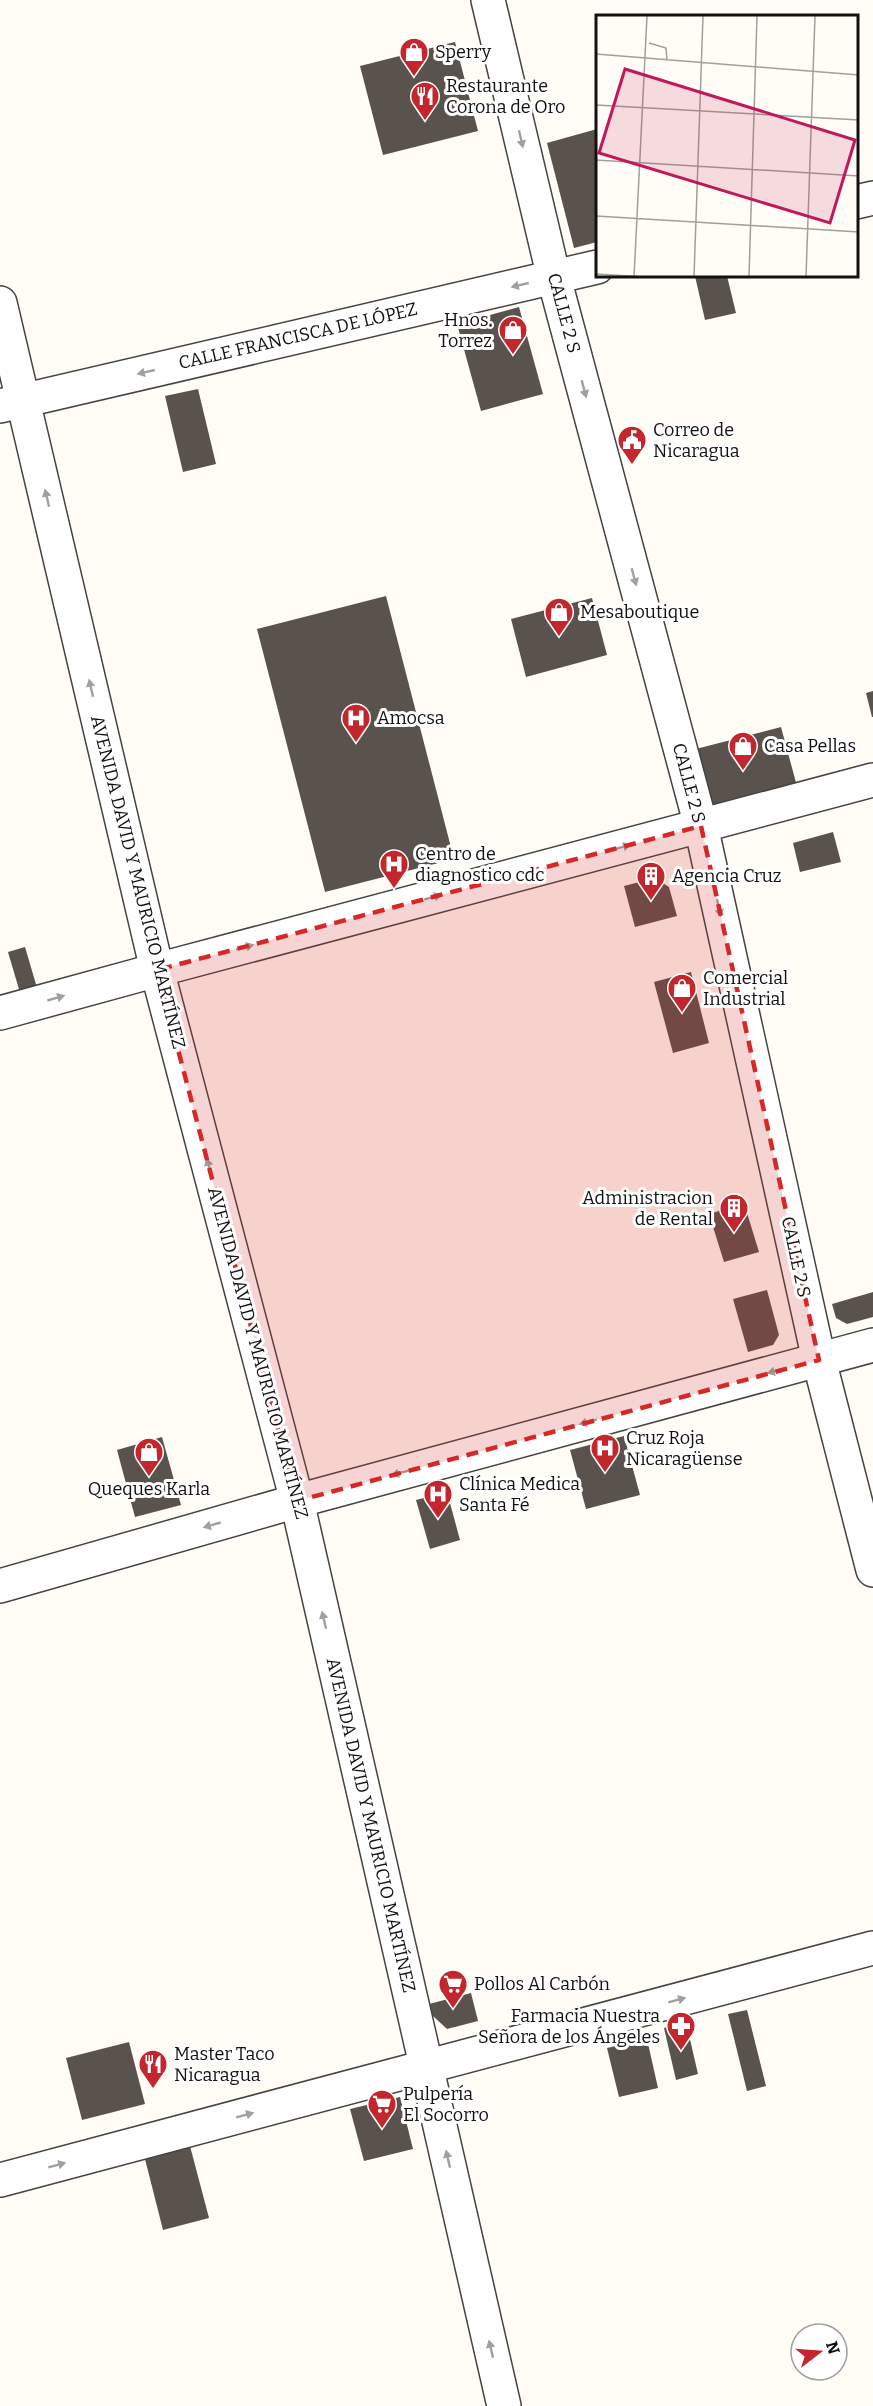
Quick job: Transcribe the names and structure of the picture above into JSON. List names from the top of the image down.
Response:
{
  "streets": {
    "street": ["CALLE 2 S", "CALLE FRANCISCA DE LÓPEZ", "AVENIDA DAVID Y MAURICIO MARTÍNEZ"]
  },
  "crossings": [
    ["CALLE 2 S", "CALLE FRANCISCA DE LÓPEZ"],
    ["CALLE FRANCISCA DE LÓPEZ", "AVENIDA DAVID Y MAURICIO MARTÍNEZ"]
  ],
  "one_way": ["CALLE 2 S", "CALLE FRANCISCA DE LÓPEZ", "AVENIDA DAVID Y MAURICIO MARTÍNEZ"],
  "places": {
    "shop": [
      "Sperry",
      "Hnos. Torrez",
      "Mesaboutique",
      "Casa Pellas",
      "Comercial Industrial",
      "Queques Karla"
    ],
    "restaurant": ["Restaurante Corona de Oro", "Master Taco Nicaragua"],
    "public building": ["Correo de Nicaragua"],
    "hospital": [
      "Amocsa",
      "Centro de diagnostico cdc",
      "Cruz Roja Nicaragüense",
      "Clínica Medica Santa Fé"
    ],
    "building": ["Agencia Cruz", "Administracion de Rental"],
    "supermarket": ["Pollos Al Carbón", "Pulpería El Socorro"],
    "pharmacy": ["Farmacia Nuestra Señora de los Ángeles"]
  },
  "north": "right"
}
